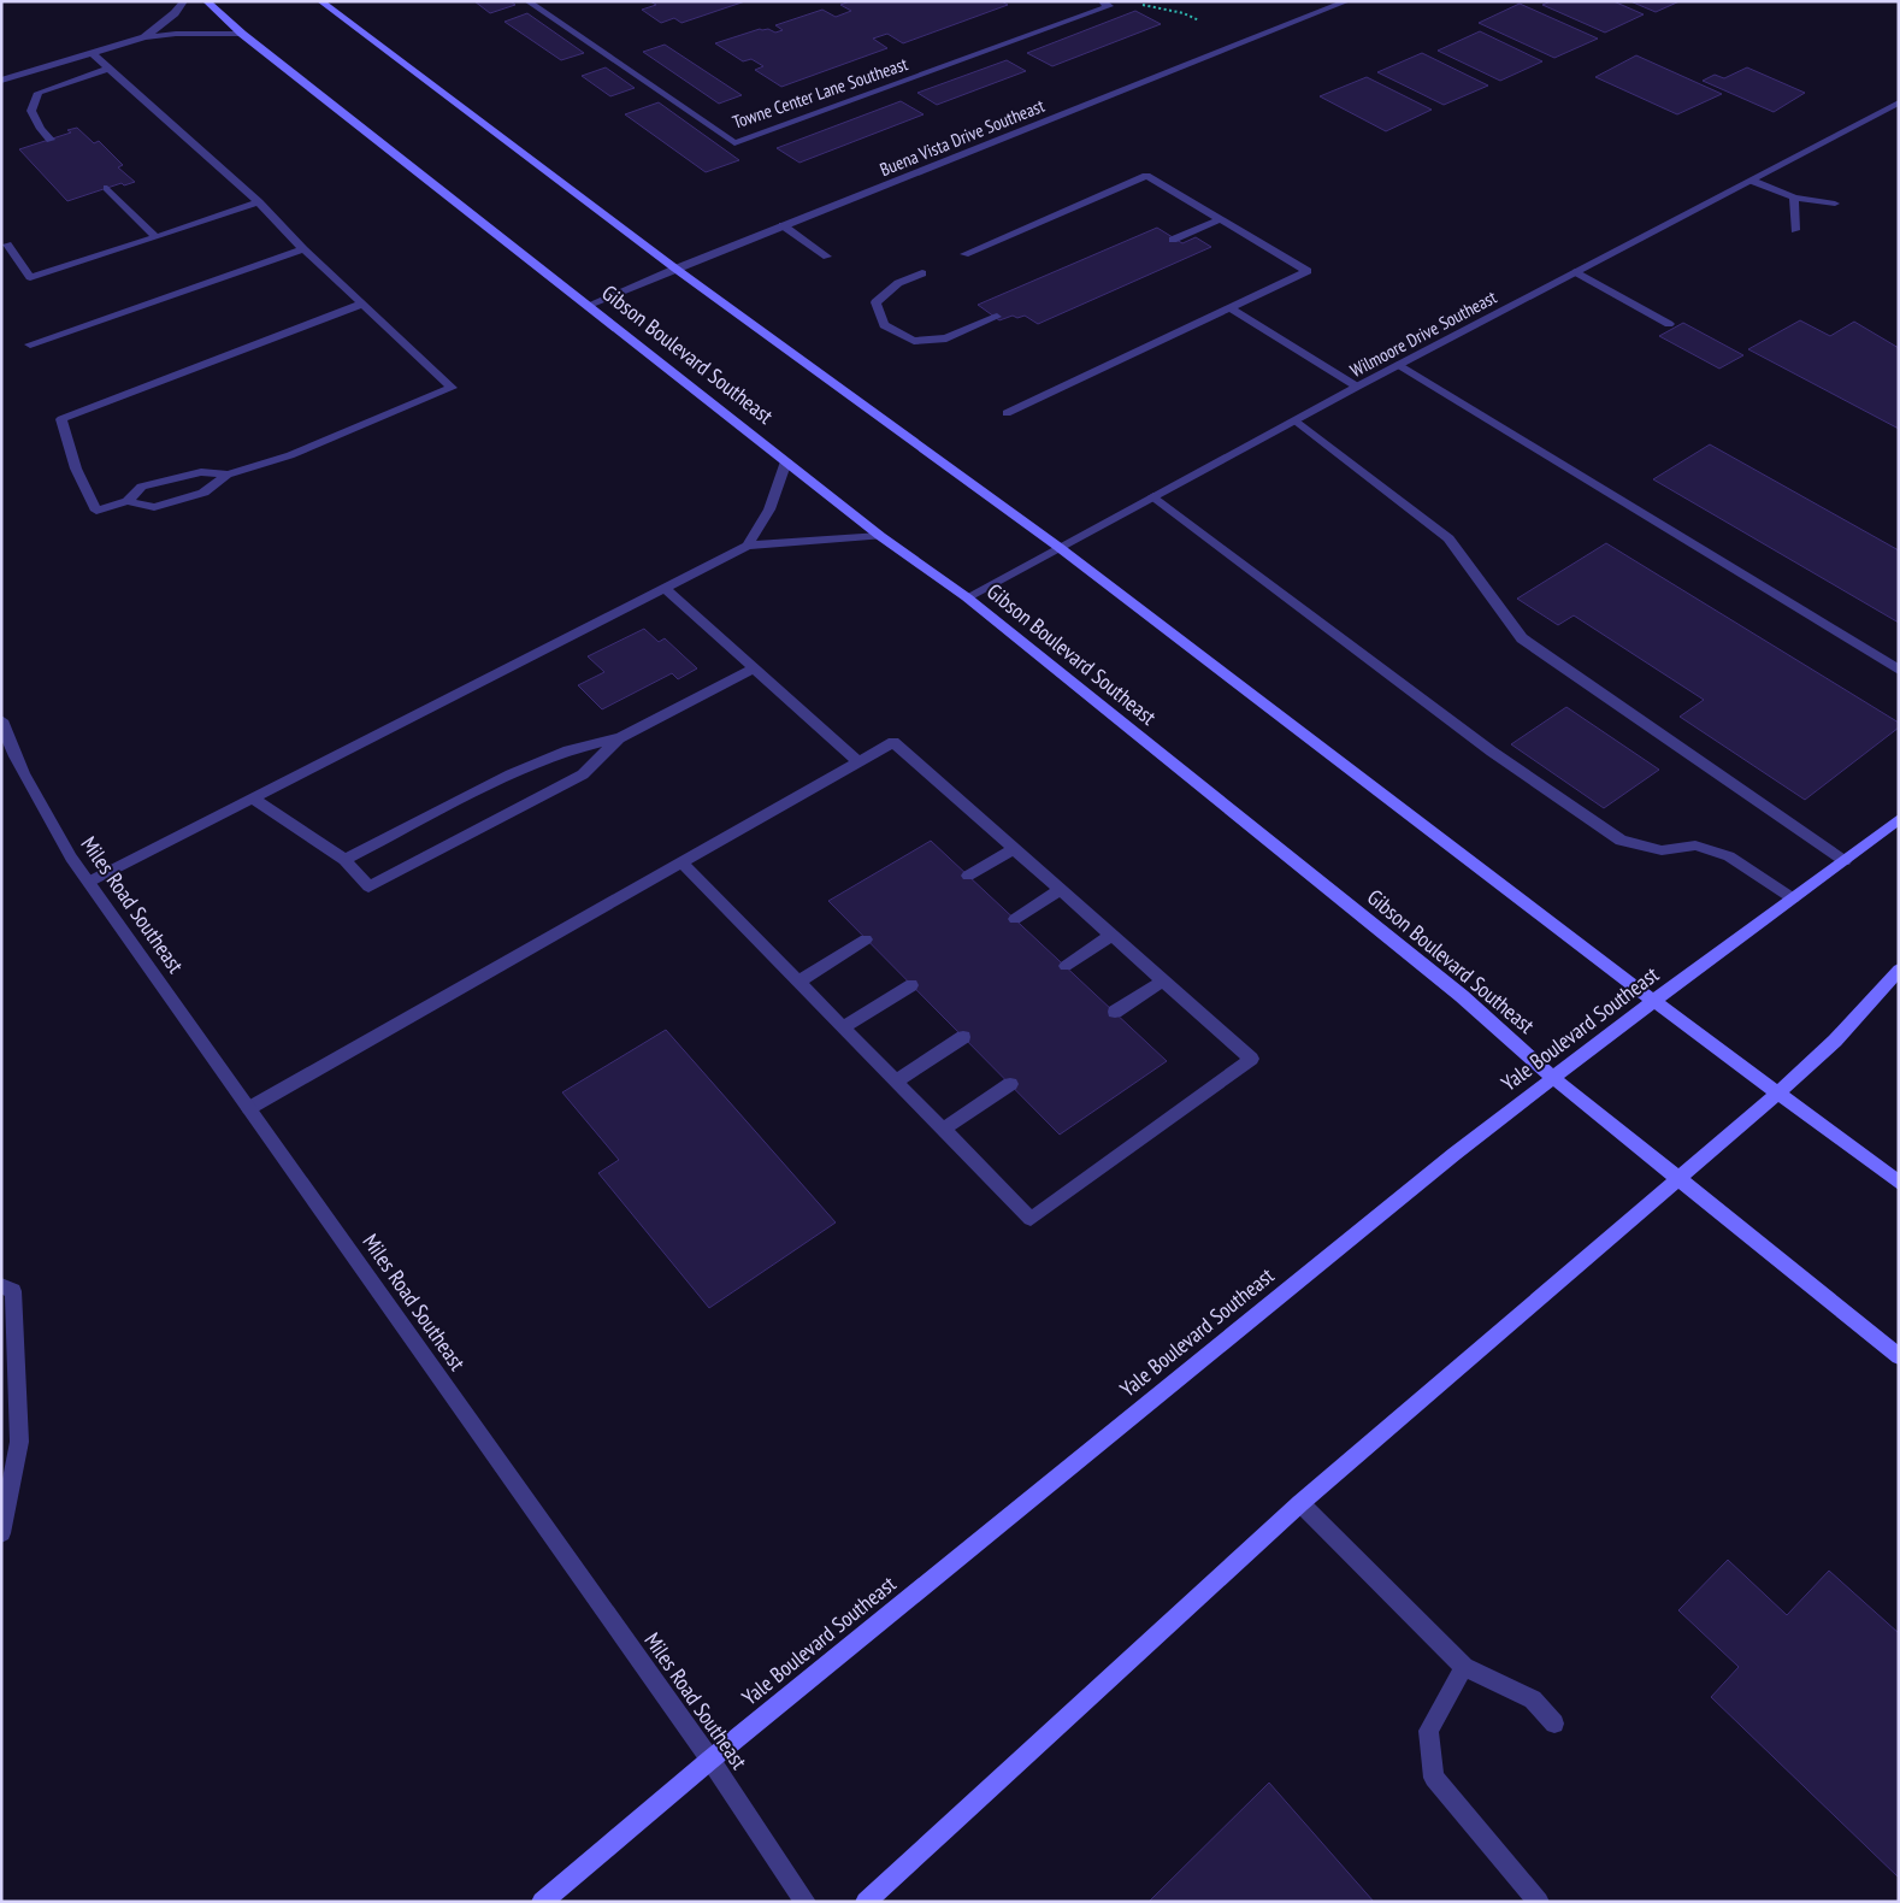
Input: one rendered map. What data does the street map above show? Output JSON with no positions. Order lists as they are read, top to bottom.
{
  "streets": {
    "main road": ["Gibson Boulevard Southeast", "Yale Boulevard Southeast"],
    "street": [
      "Towne Center Lane Southeast",
      "Buena Vista Drive Southeast",
      "Wilmoore Drive Southeast",
      "Miles Road Southeast"
    ]
  },
  "crossings": [
    ["Buena Vista Drive Southeast", "Gibson Boulevard Southeast"],
    ["Wilmoore Drive Southeast", "Gibson Boulevard Southeast"],
    ["Gibson Boulevard Southeast", "Yale Boulevard Southeast"],
    ["Miles Road Southeast", "Yale Boulevard Southeast"]
  ]
}
